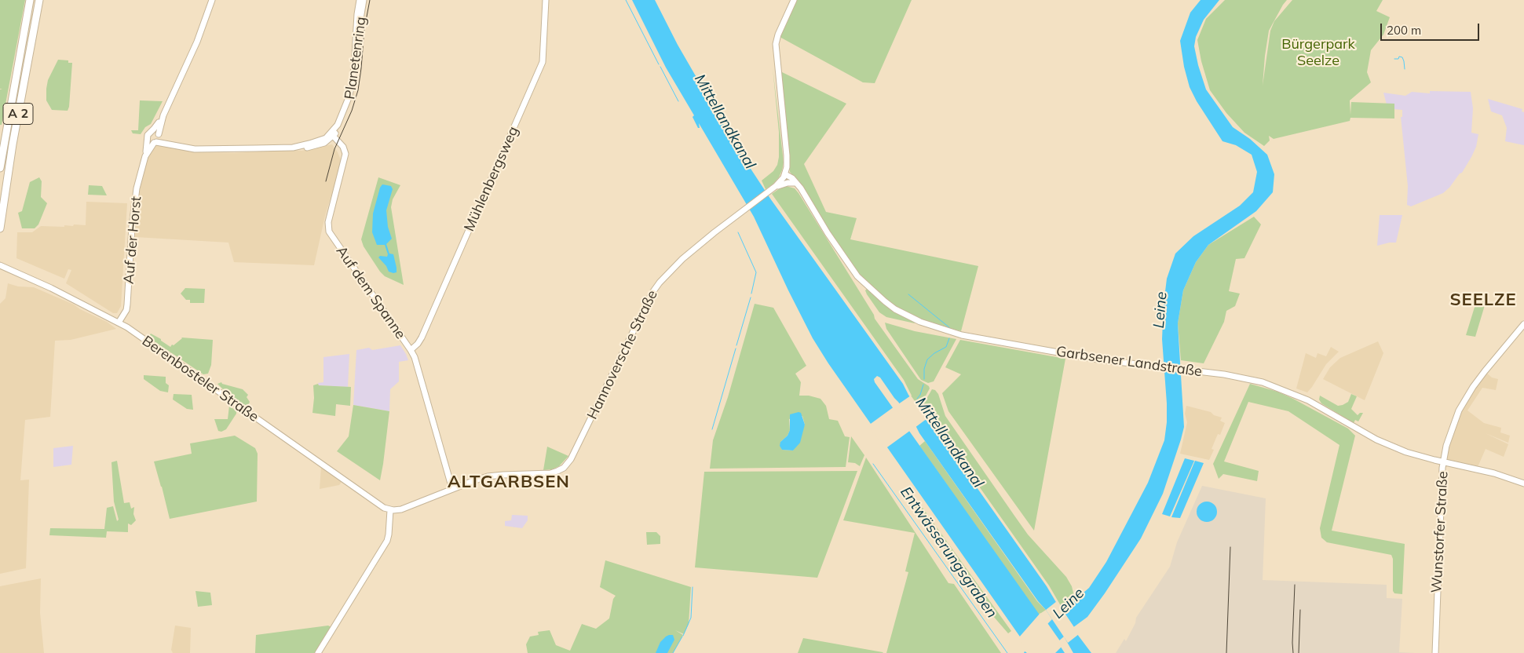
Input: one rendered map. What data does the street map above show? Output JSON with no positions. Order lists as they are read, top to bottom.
{
  "streets": {
    "highway": ["A 2"],
    "street": [
      "Planetenring",
      "Mühlenbergsweg",
      "Auf der Horst",
      "Auf dem Spanne",
      "Hannoversche Straße",
      "Garbsener Landstraße",
      "Berenbosteler Straße",
      "Wunstorfer Straße"
    ]
  },
  "crossings": [
    ["Mühlenbergsweg", "Auf dem Spanne"],
    ["Auf der Horst", "Berenbosteler Straße"],
    ["Auf dem Spanne", "Hannoversche Straße"],
    ["Hannoversche Straße", "Berenbosteler Straße"],
    ["Garbsener Landstraße", "Wunstorfer Straße"]
  ],
  "districts": ["SEELZE", "ALTGARBSEN"],
  "water": ["Mittellandkanal", "Leine", "Entwässerungsgraben"],
  "parks": ["Bürgerpark Seelze"],
  "scale_bar": "200 m"
}
